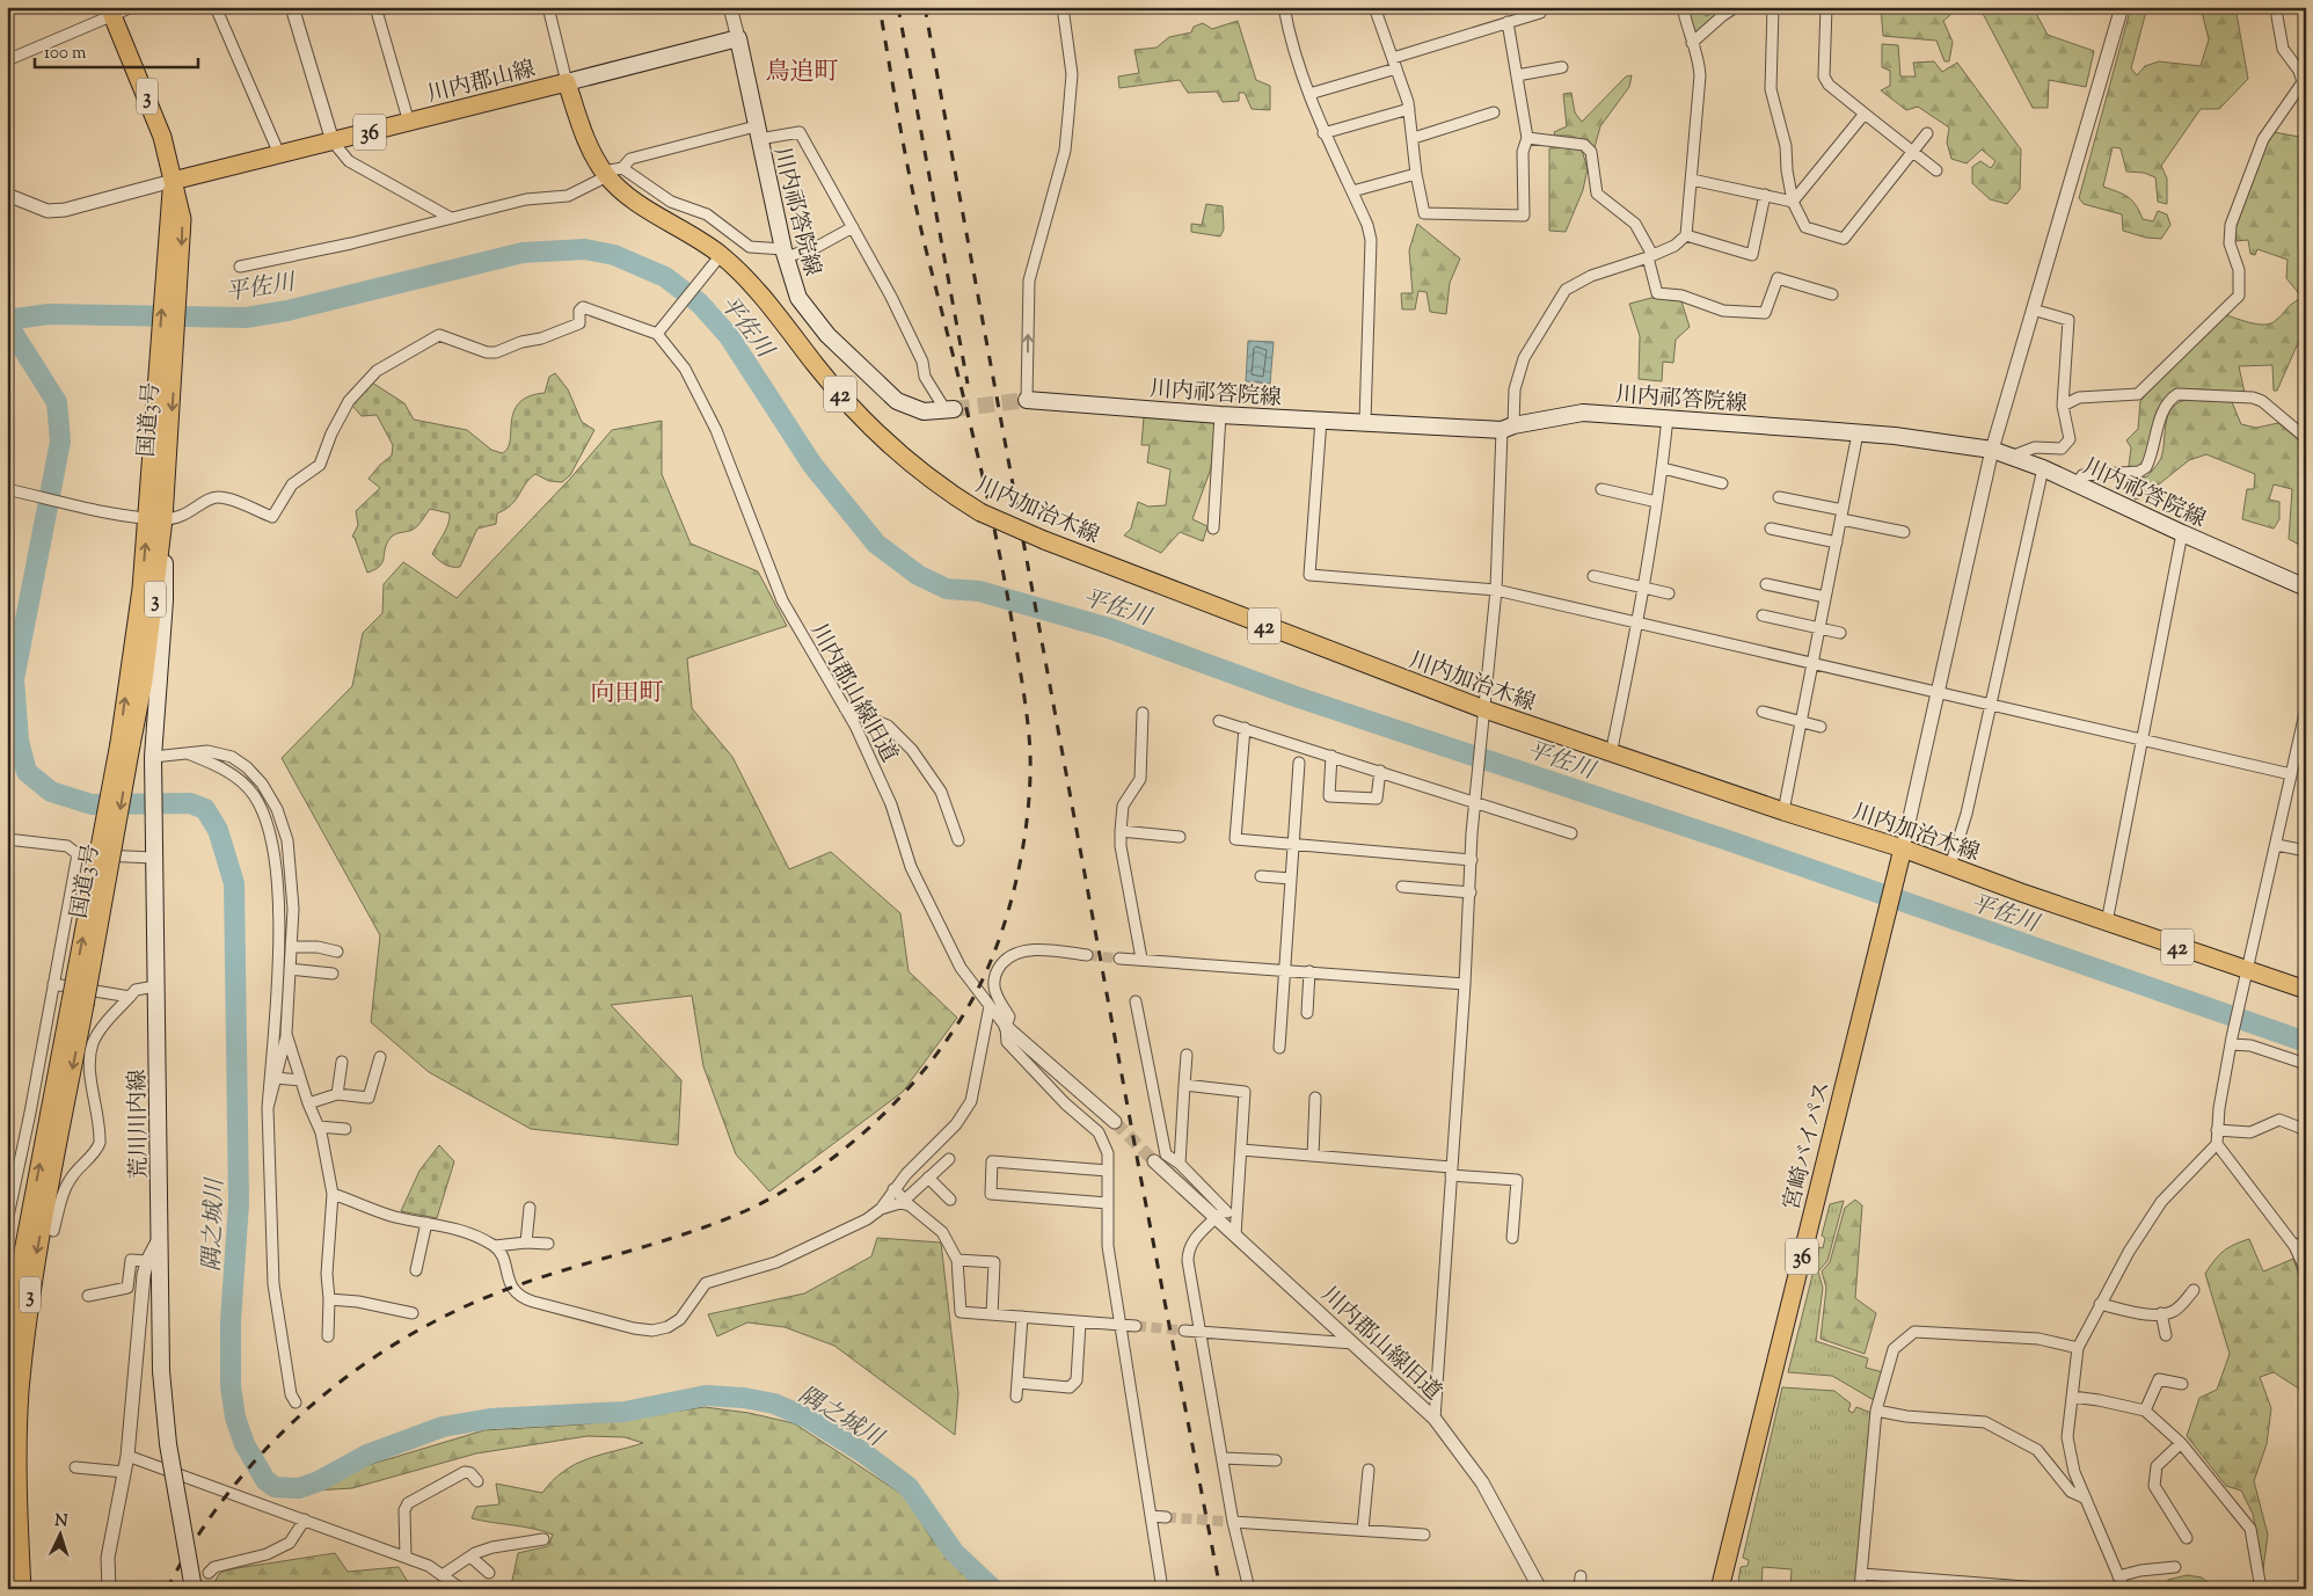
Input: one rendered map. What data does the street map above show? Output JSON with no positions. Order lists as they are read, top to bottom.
{
  "streets": {
    "main road": [
      "川内郡山線",
      "3",
      "36",
      "川内祁答院線",
      "42",
      "国道3号",
      "川内加治木線",
      "荒川川内線",
      "宮崎バイパス"
    ],
    "street": ["川内郡山線旧道"]
  },
  "crossings": [
    ["川内郡山線", "国道3号"],
    ["川内郡山線", "川内加治木線"],
    ["国道3号", "荒川川内線"],
    ["川内加治木線", "宮崎バイパス"]
  ],
  "districts": ["鳥追町", "向田町"],
  "water": ["平佐川", "隅之城川"],
  "scale_bar": "100 m",
  "north": "top"
}
